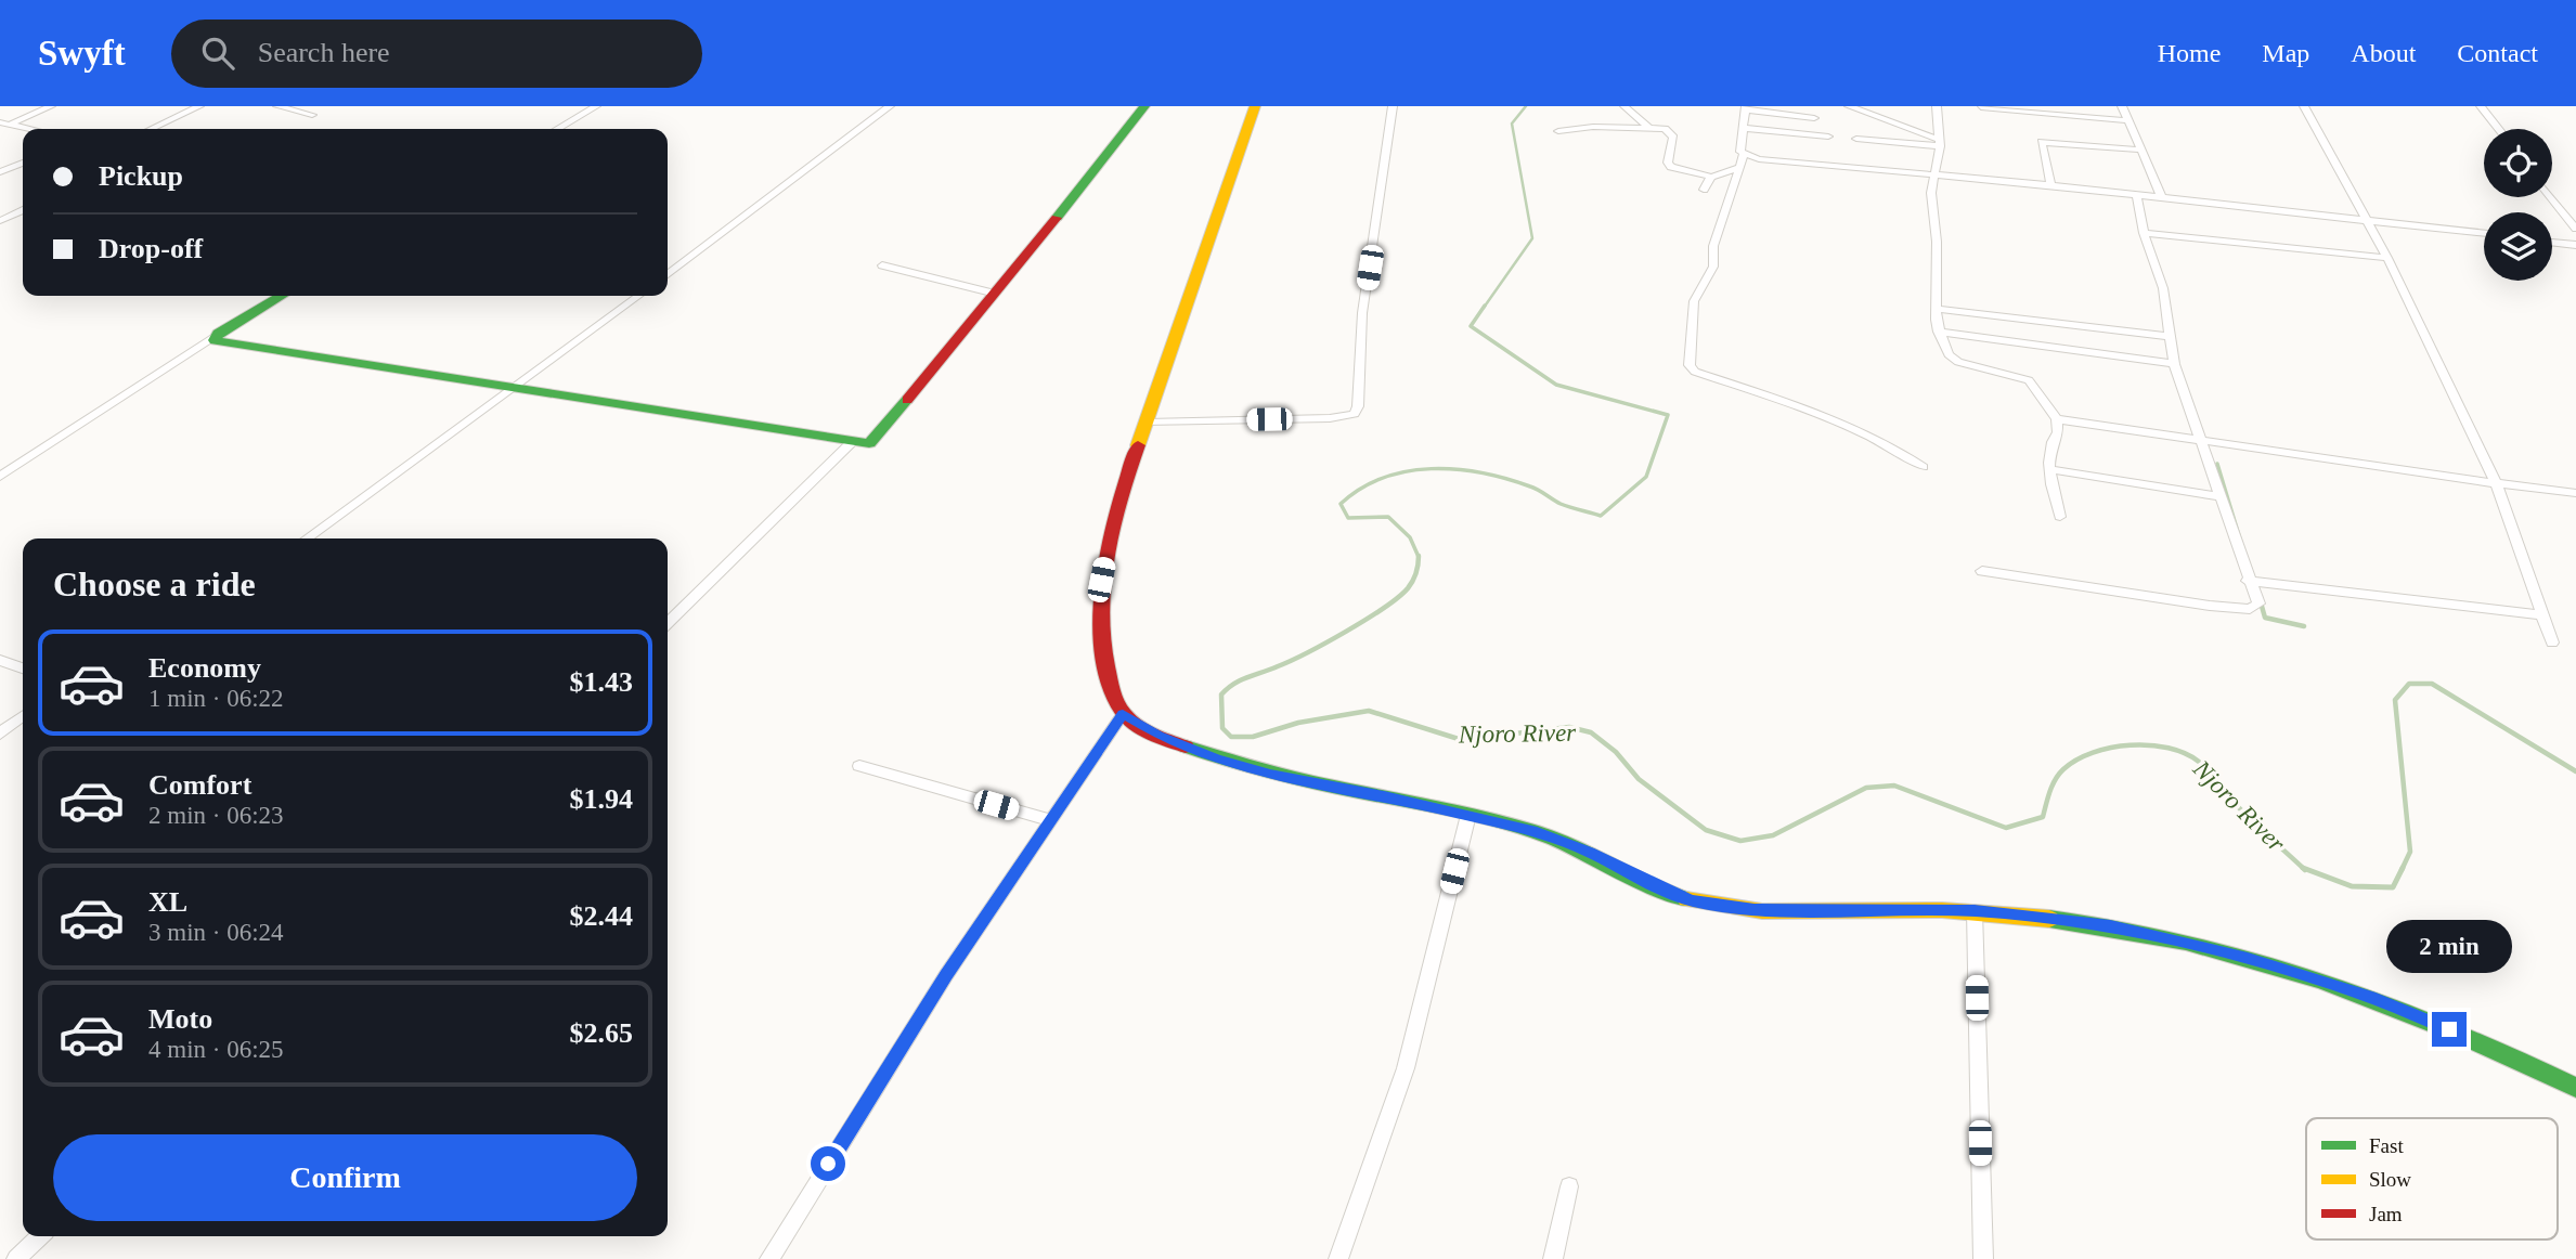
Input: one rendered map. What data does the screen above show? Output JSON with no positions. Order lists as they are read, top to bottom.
{
  "water": ["Njoro River"],
  "legend": ["Fast", "Slow", "Jam"],
  "page": {
    "header": "Swyft",
    "search": "Search here",
    "nav": [
      "Home",
      "Map",
      "About",
      "Contact"
    ],
    "banner": ["Pickup", "Drop-off"],
    "heading": "Choose a ride",
    "list": [
      {
        "name": "Economy",
        "note": "1 min · 06:22",
        "value": "$1.43"
      },
      {
        "name": "Comfort",
        "note": "2 min · 06:23",
        "value": "$1.94"
      },
      {
        "name": "XL",
        "note": "3 min · 06:24",
        "value": "$2.44"
      },
      {
        "name": "Moto",
        "note": "4 min · 06:25",
        "value": "$2.65"
      }
    ],
    "bubble": "2 min",
    "buttons": "Confirm"
  }
}
